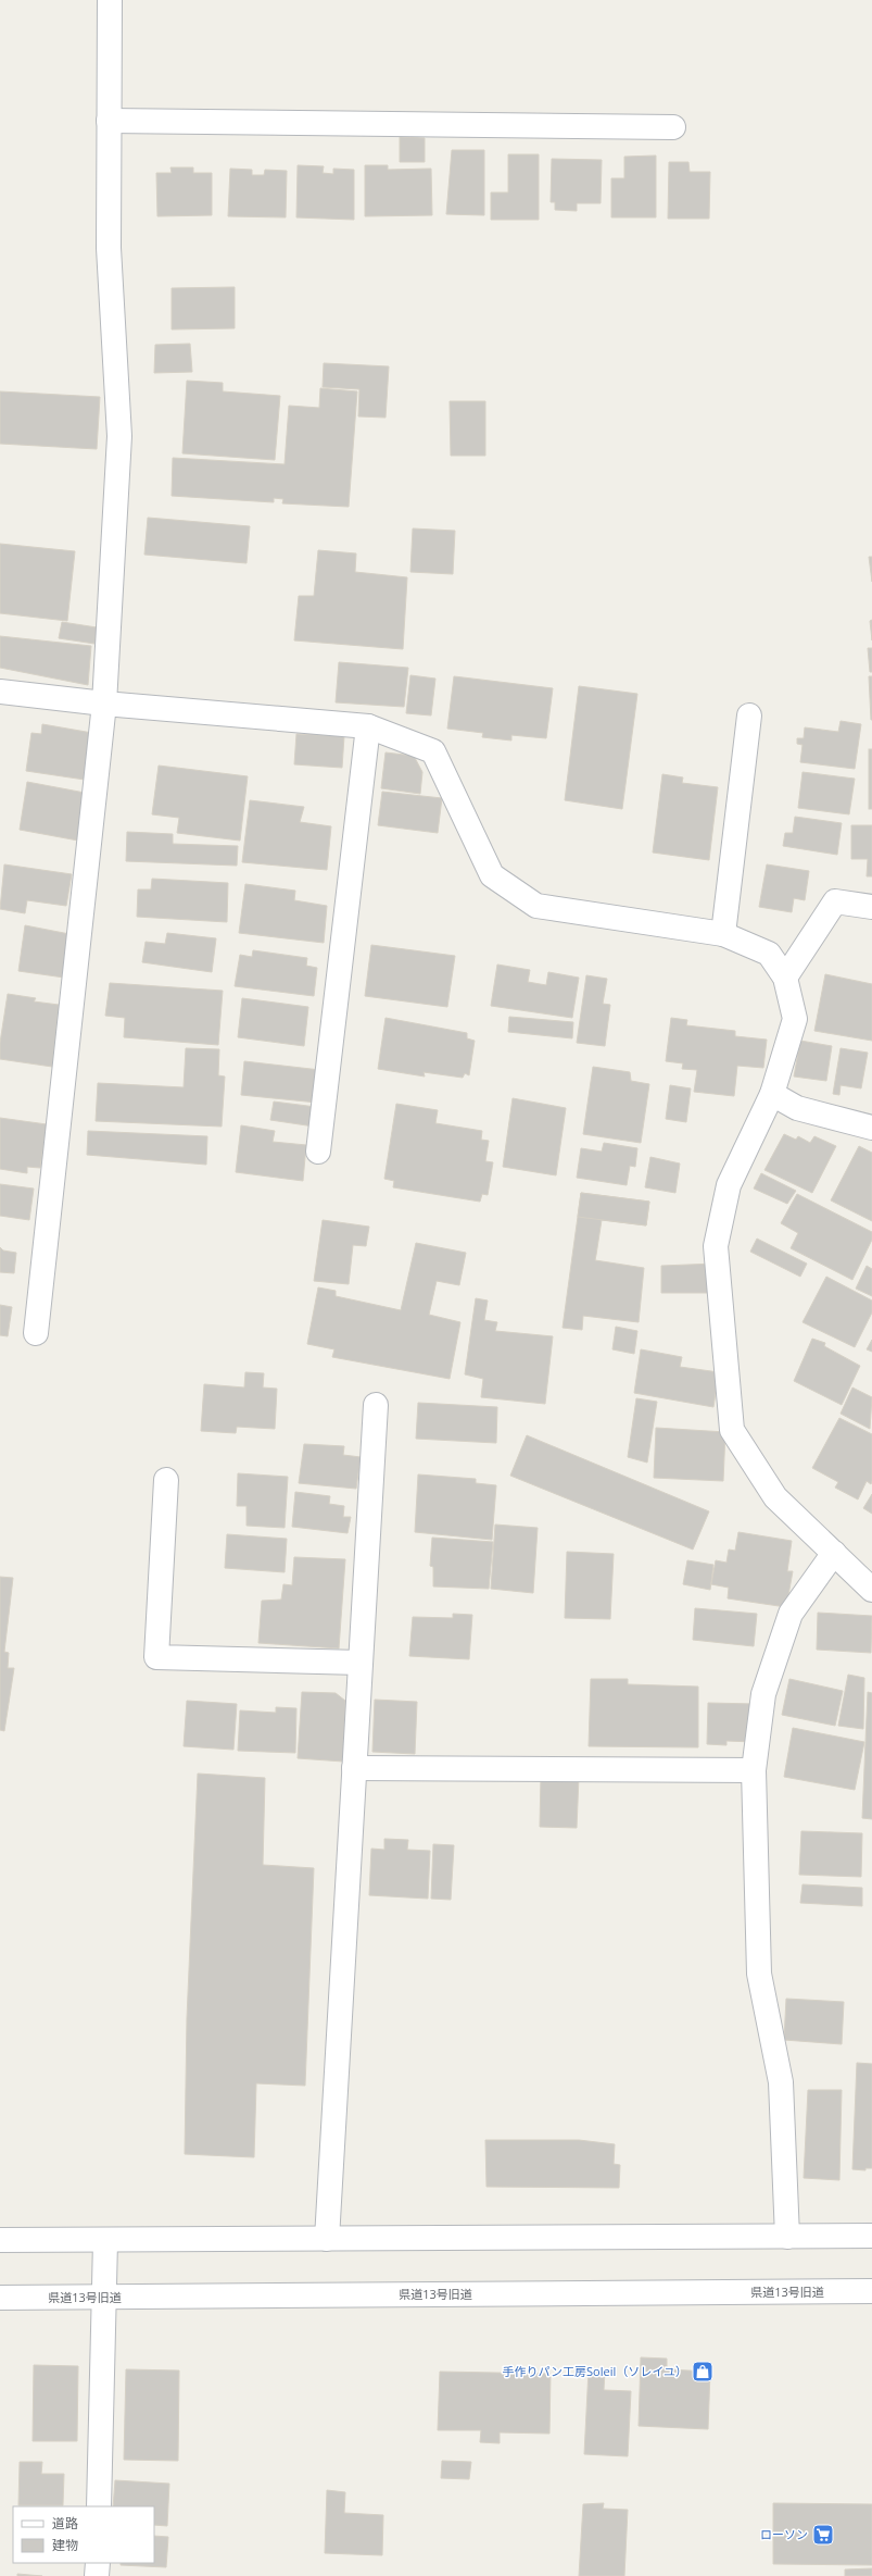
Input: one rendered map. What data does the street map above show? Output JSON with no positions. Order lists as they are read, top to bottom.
{
  "streets": {
    "street": ["県道13号旧道"]
  },
  "places": {
    "shop": ["手作りパン工房Soleil（ソレイユ）"],
    "supermarket": ["ローソン"]
  },
  "legend": ["道路", "建物"]
}
